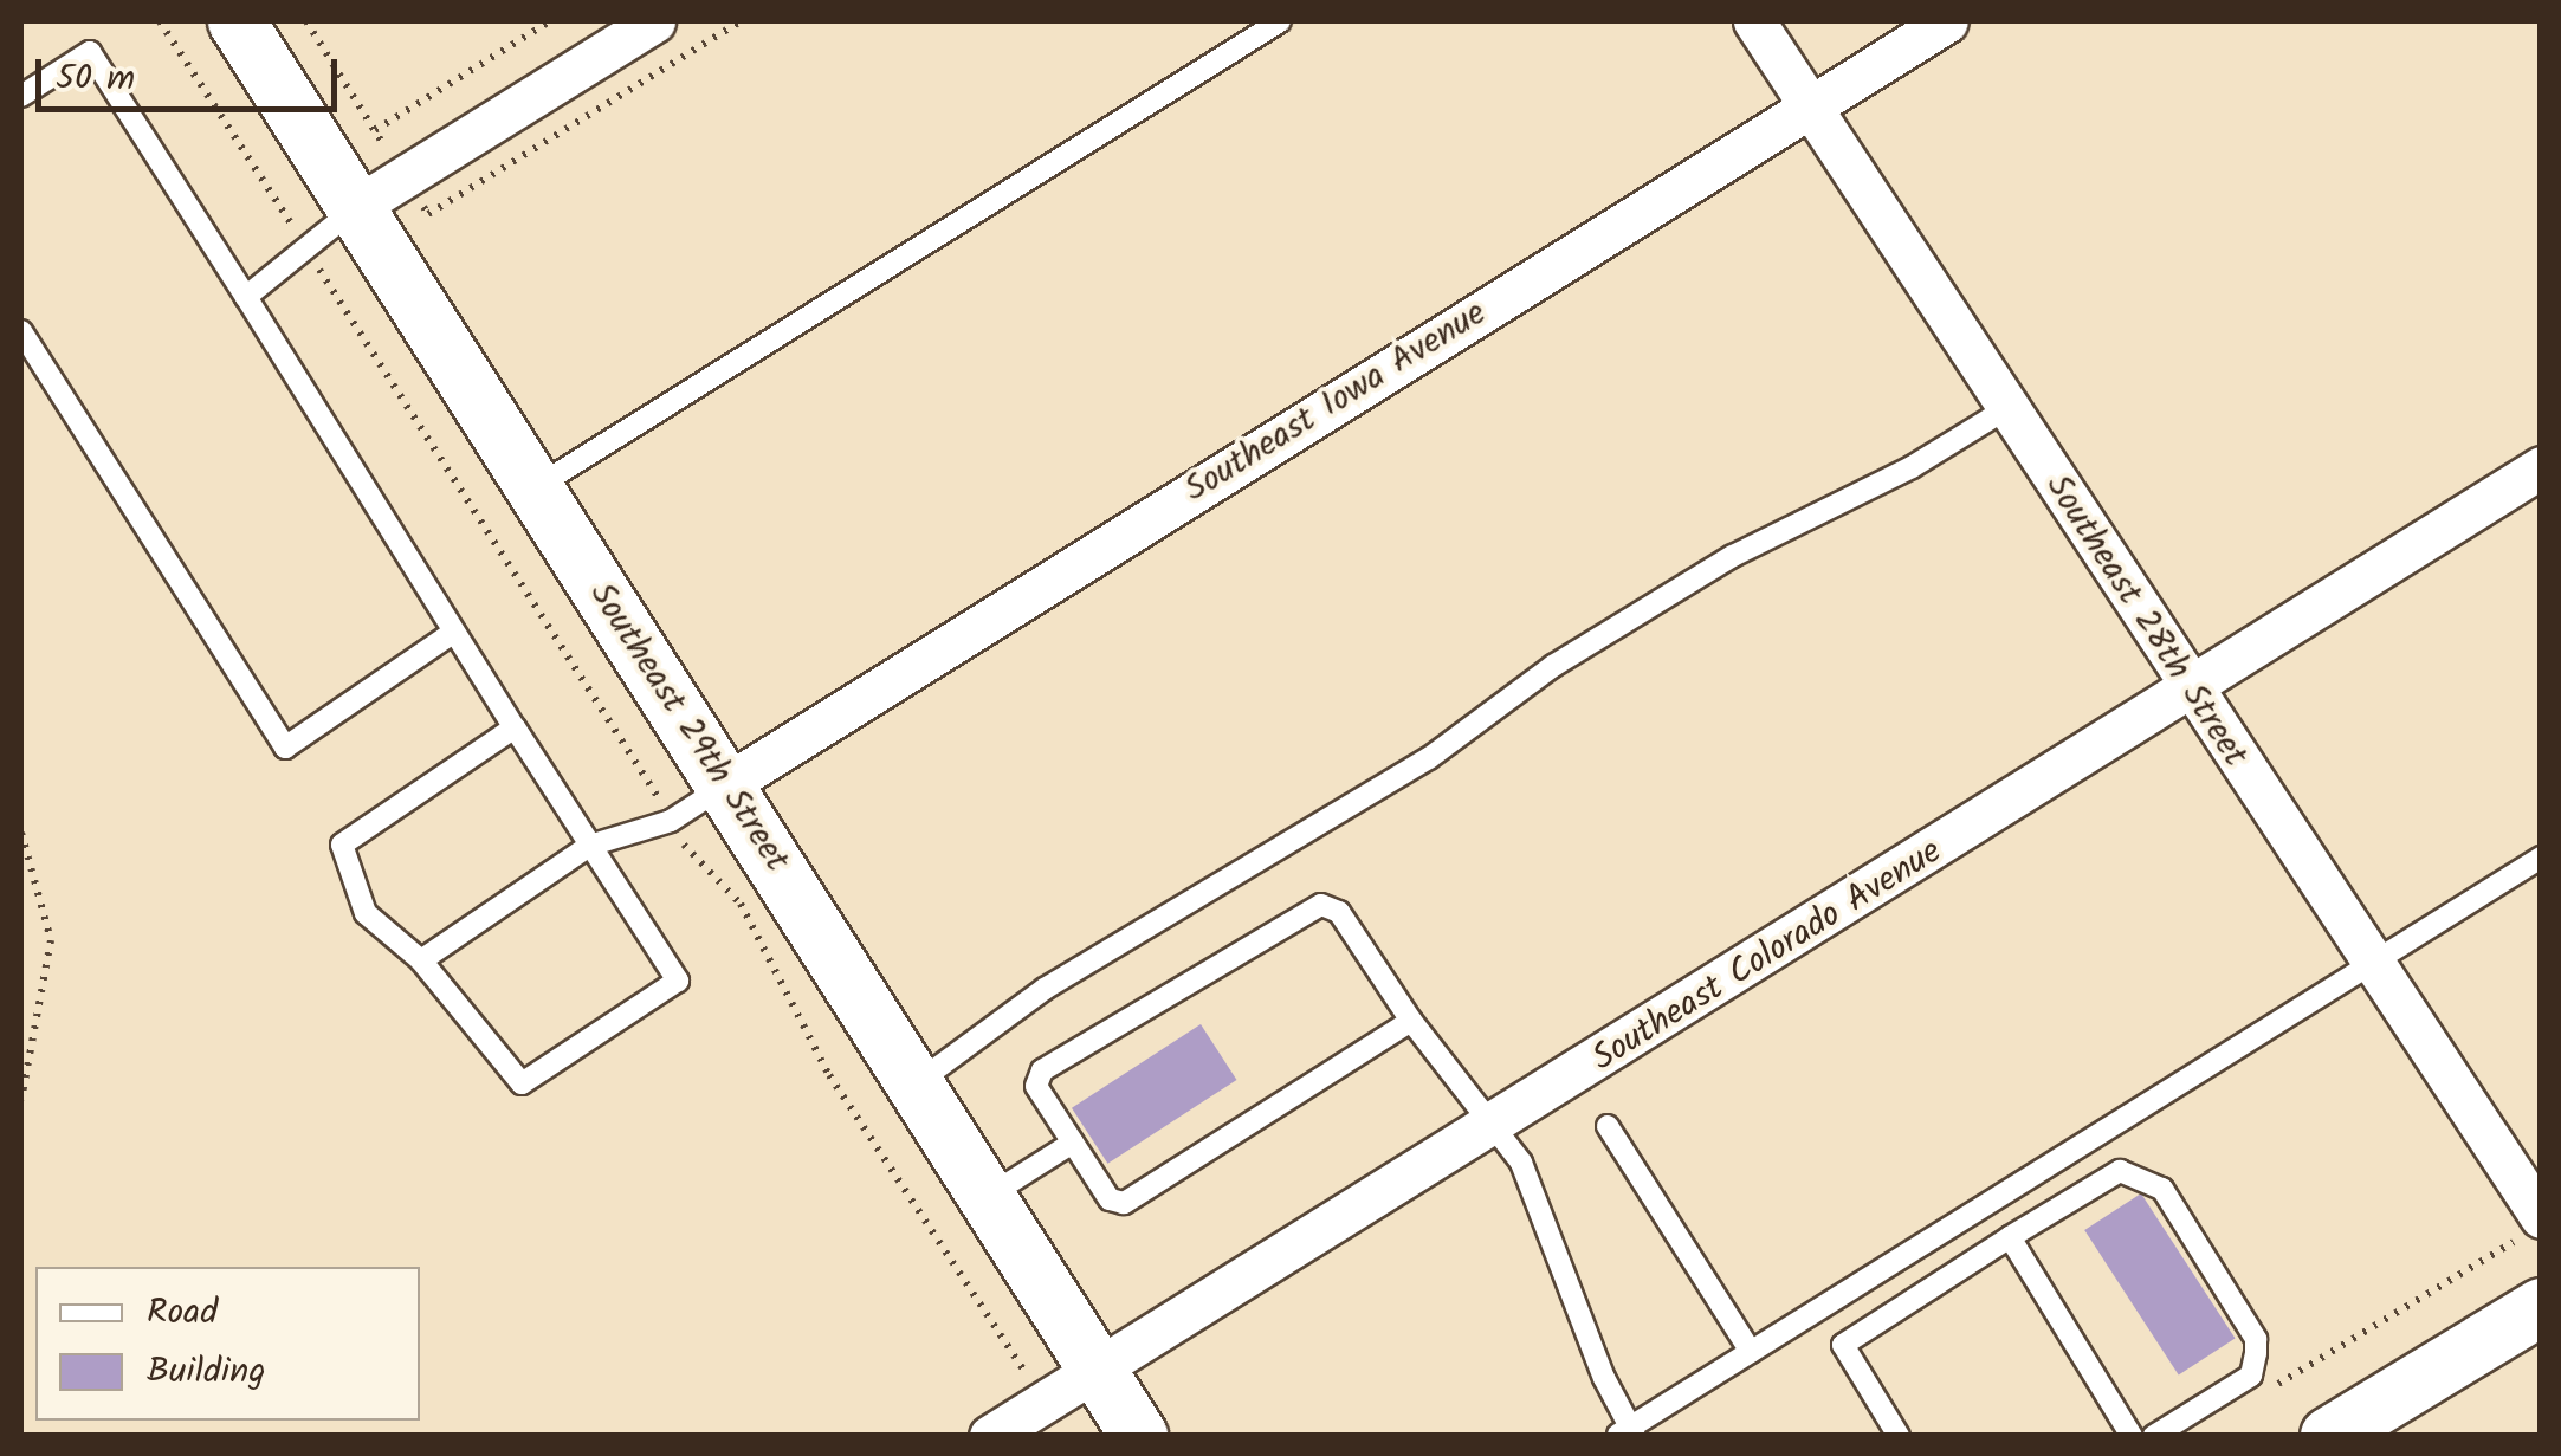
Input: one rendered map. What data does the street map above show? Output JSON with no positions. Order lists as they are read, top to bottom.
{
  "streets": {
    "main road": ["Southeast 29th Street"],
    "street": ["Southeast Iowa Avenue", "Southeast 28th Street", "Southeast Colorado Avenue"]
  },
  "crossings": [
    ["Southeast Iowa Avenue", "Southeast 28th Street"],
    ["Southeast Iowa Avenue", "Southeast 29th Street"],
    ["Southeast 28th Street", "Southeast Colorado Avenue"],
    ["Southeast 29th Street", "Southeast Colorado Avenue"]
  ],
  "legend": ["Road", "Building"],
  "scale_bar": "50 m"
}
